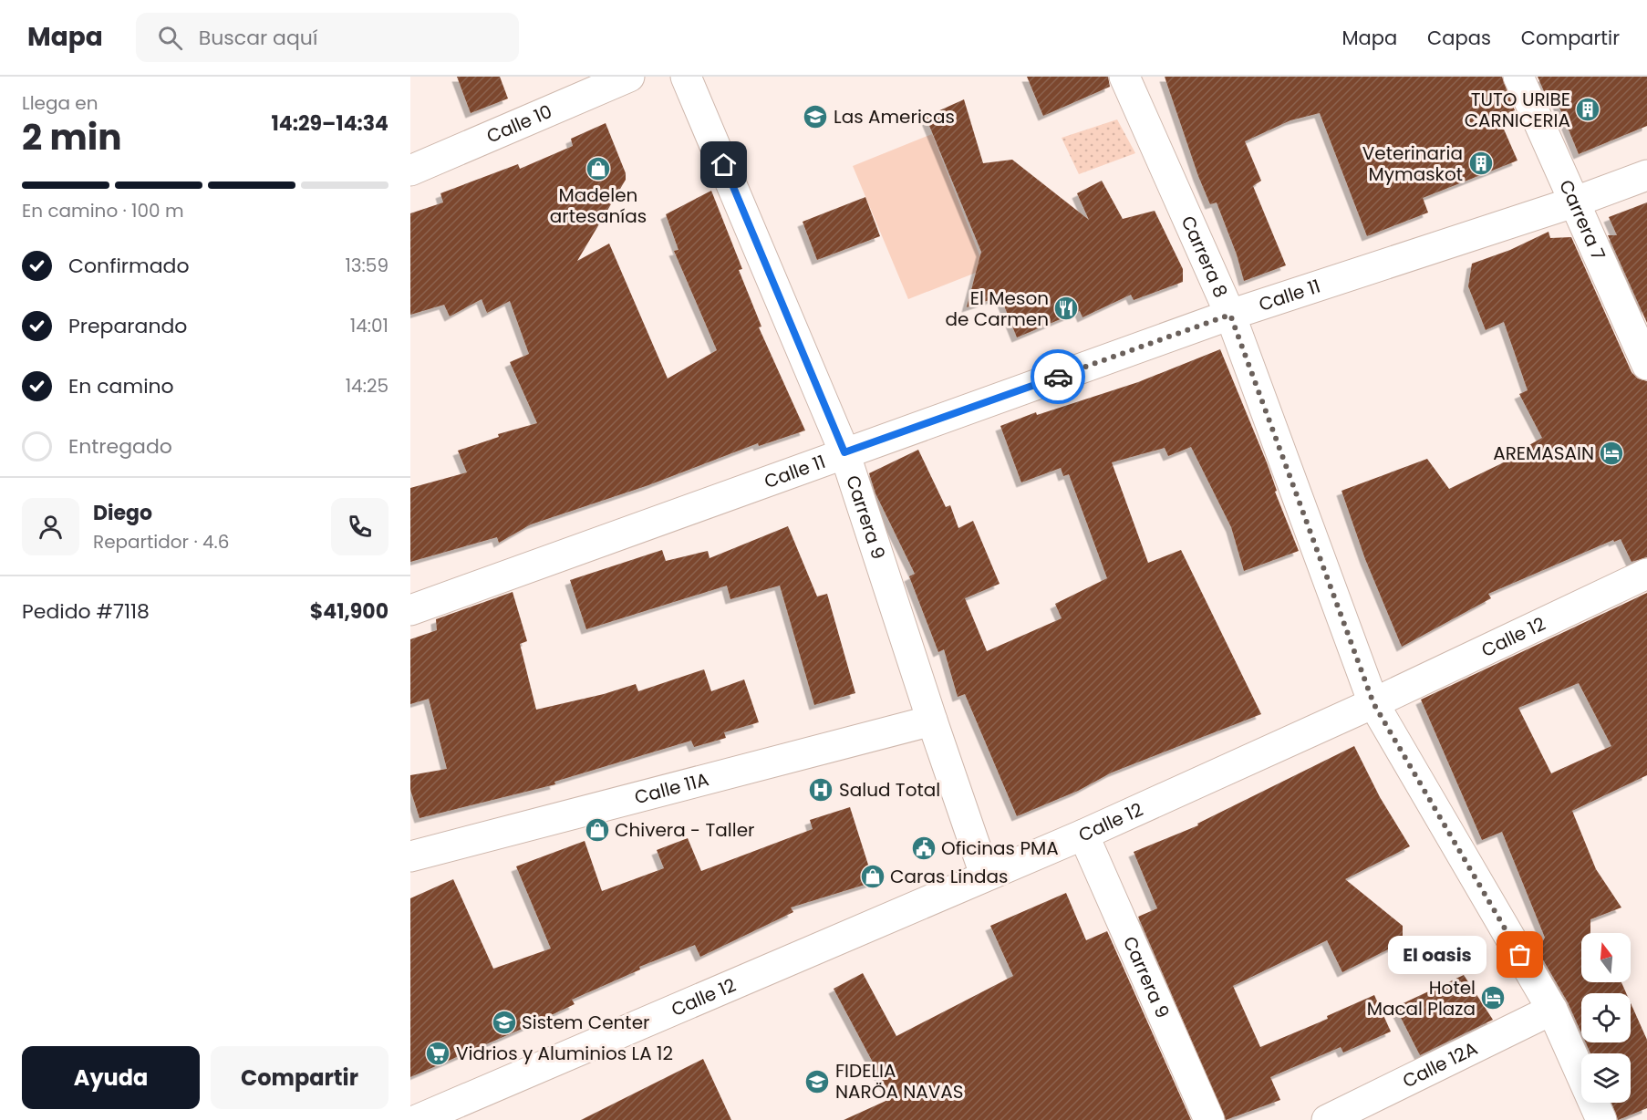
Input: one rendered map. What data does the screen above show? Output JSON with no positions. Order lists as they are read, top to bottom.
{
  "streets": {
    "street": [
      "Calle 10",
      "Carrera 7",
      "Carrera 8",
      "Calle 11",
      "Carrera 9",
      "Calle 12",
      "Calle 11A",
      "Calle 12A"
    ]
  },
  "crossings": [
    ["Carrera 7", "Calle 11"],
    ["Carrera 8", "Calle 11"],
    ["Carrera 8", "Calle 12"],
    ["Carrera 8", "Calle 12A"],
    ["Calle 11", "Carrera 9"],
    ["Carrera 9", "Calle 12"],
    ["Carrera 9", "Calle 11A"]
  ],
  "places": {
    "building": ["TUTO URIBE CARNICERIA", "Veterinaria Mymaskot"],
    "school or university": ["Las Americas", "Sistem Center", "FIDELIA NARÖA NAVAS"],
    "shop": ["Madelen artesanías", "Chivera - Taller", "Caras Lindas"],
    "restaurant": ["El Meson de Carmen"],
    "hotel": ["AREMASAIN", "Hotel Macal Plaza"],
    "hospital": ["Salud Total"],
    "public building": ["Oficinas PMA"],
    "other": ["El oasis"],
    "supermarket": ["Vidrios y Aluminios LA 12"]
  },
  "north": "top",
  "page": {
    "header": "Mapa",
    "search": "Buscar aquí",
    "nav": ["Mapa", "Capas", "Compartir"],
    "heading": ["2 min", "Llega en", "14:29–14:34"],
    "panel": [
      "Diego",
      "Repartidor · 4.6",
      "Pedido #7118",
      "$41,900"
    ],
    "bar": "En camino · 100 m",
    "list": [
      ["Confirmado", "13:59"],
      ["Preparando", "14:01"],
      ["En camino", "14:25"],
      "Entregado"
    ],
    "bubble": "El oasis",
    "buttons": ["Ayuda", "Compartir"]
  }
}
